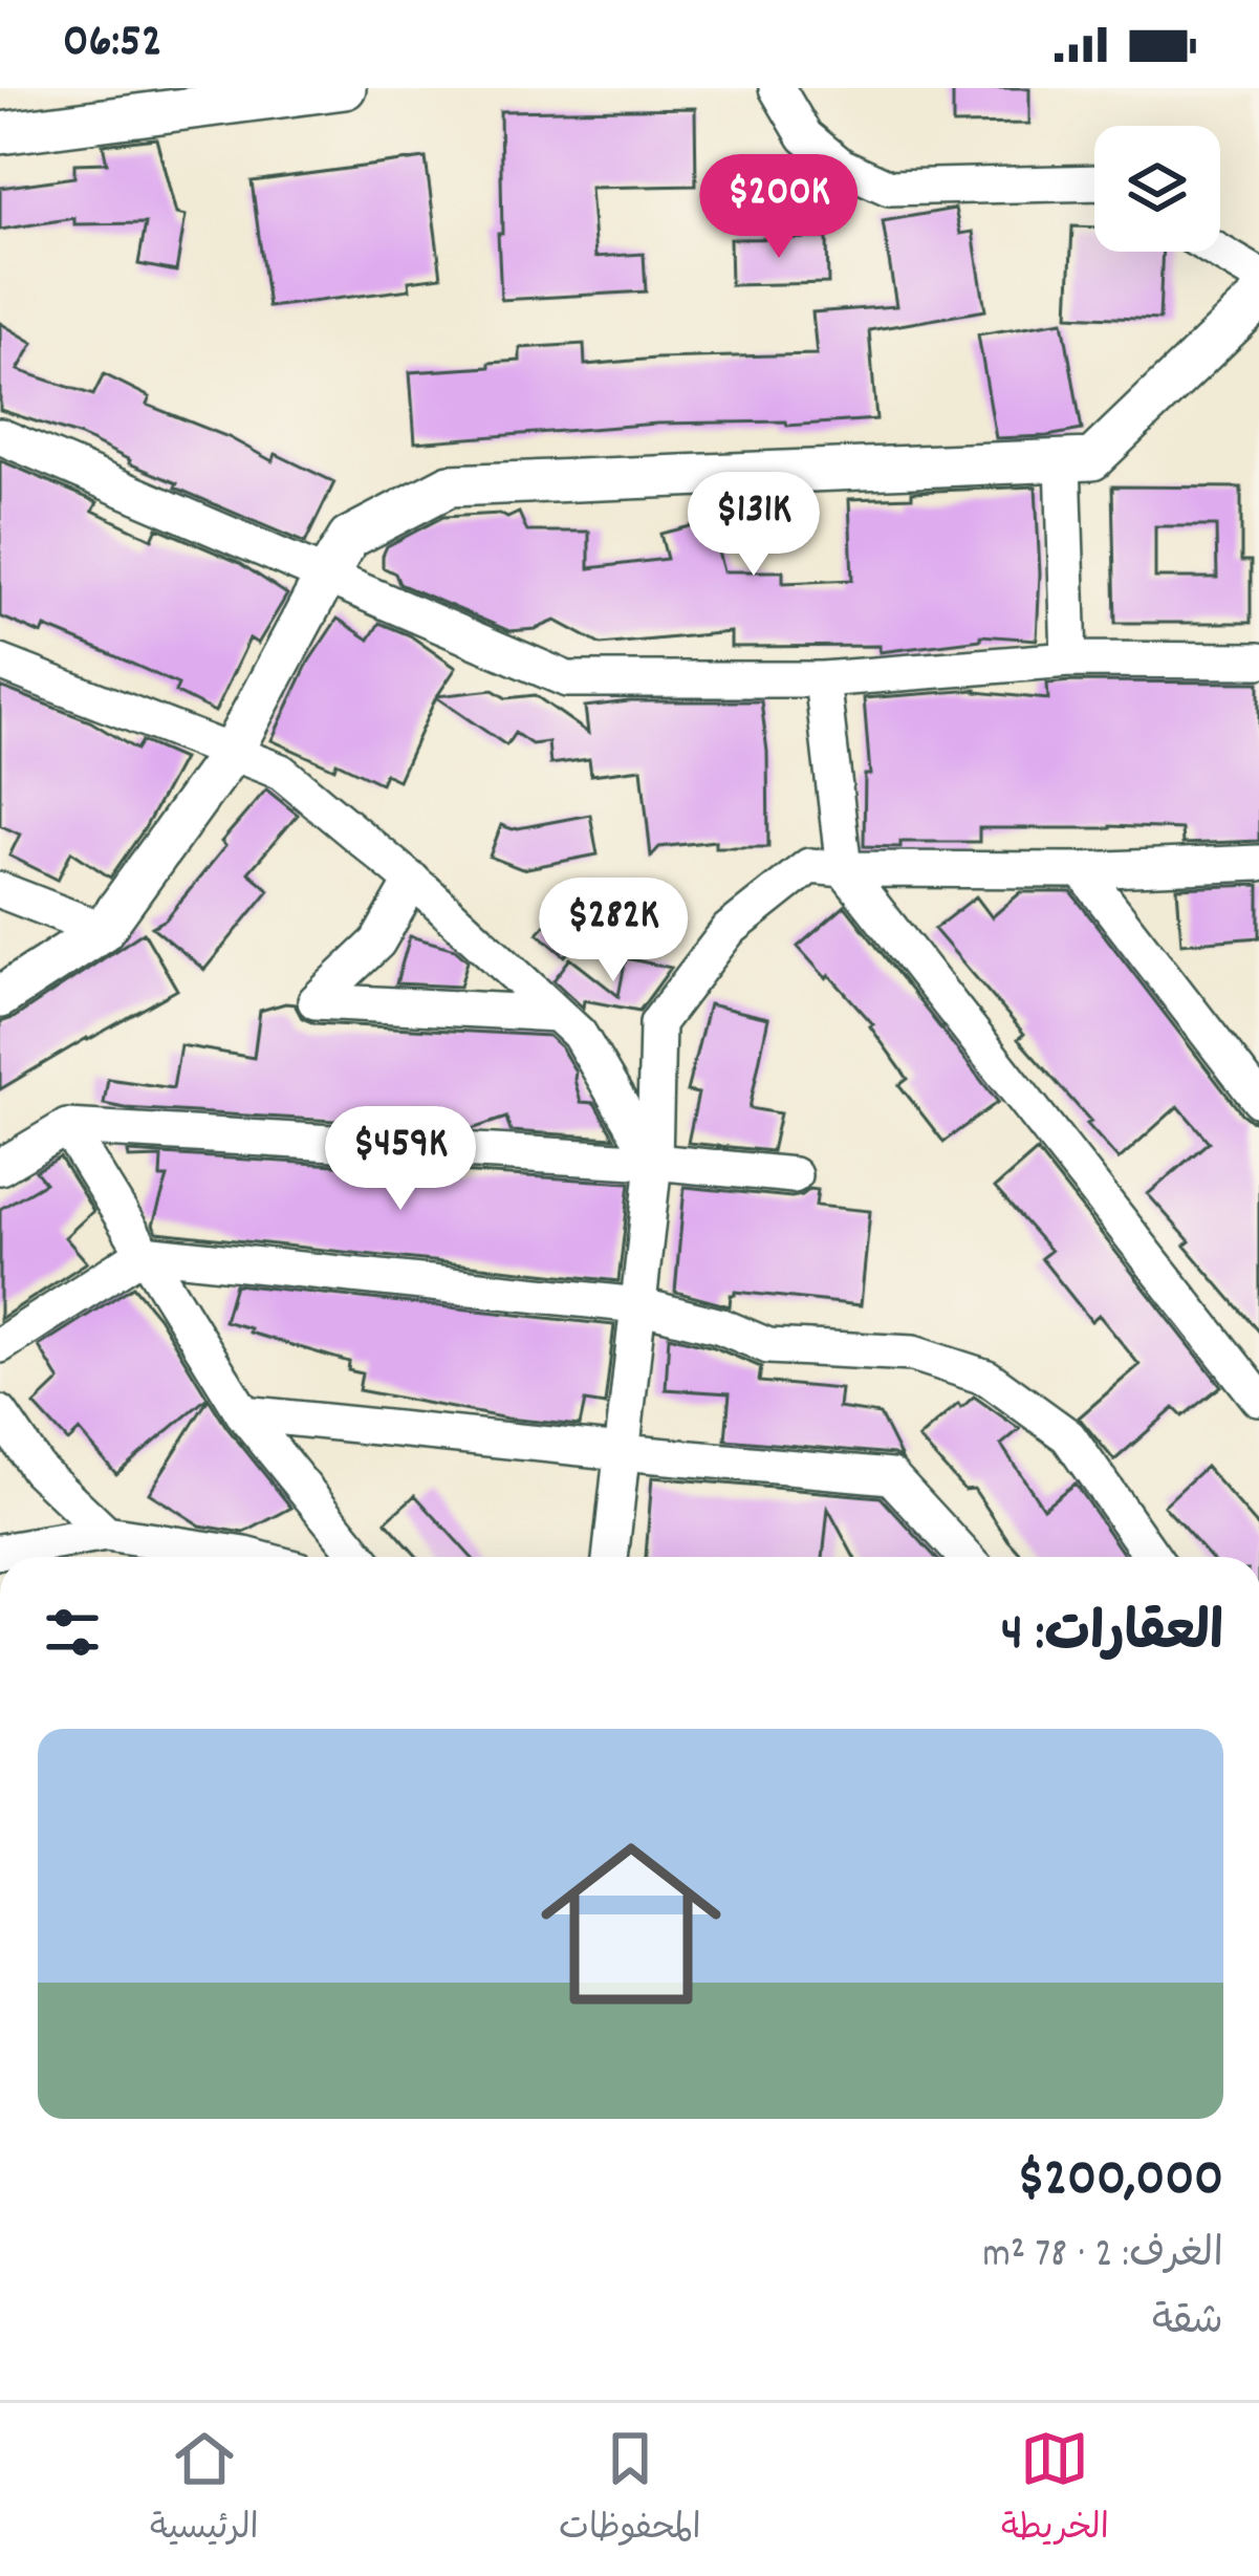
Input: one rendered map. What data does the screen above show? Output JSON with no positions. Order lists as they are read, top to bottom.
{
  "page": {
    "status": "06:52",
    "price": [
      "$200K",
      "$131K",
      "$282K",
      "$459K"
    ],
    "heading": "العقارات: 4",
    "list": [
      {
        "name": "$200,000",
        "note": "الغرف: 2 · 78 m² · شقة"
      }
    ],
    "tabs": ["الخريطة", "المحفوظات", "الرئيسية"]
  }
}
